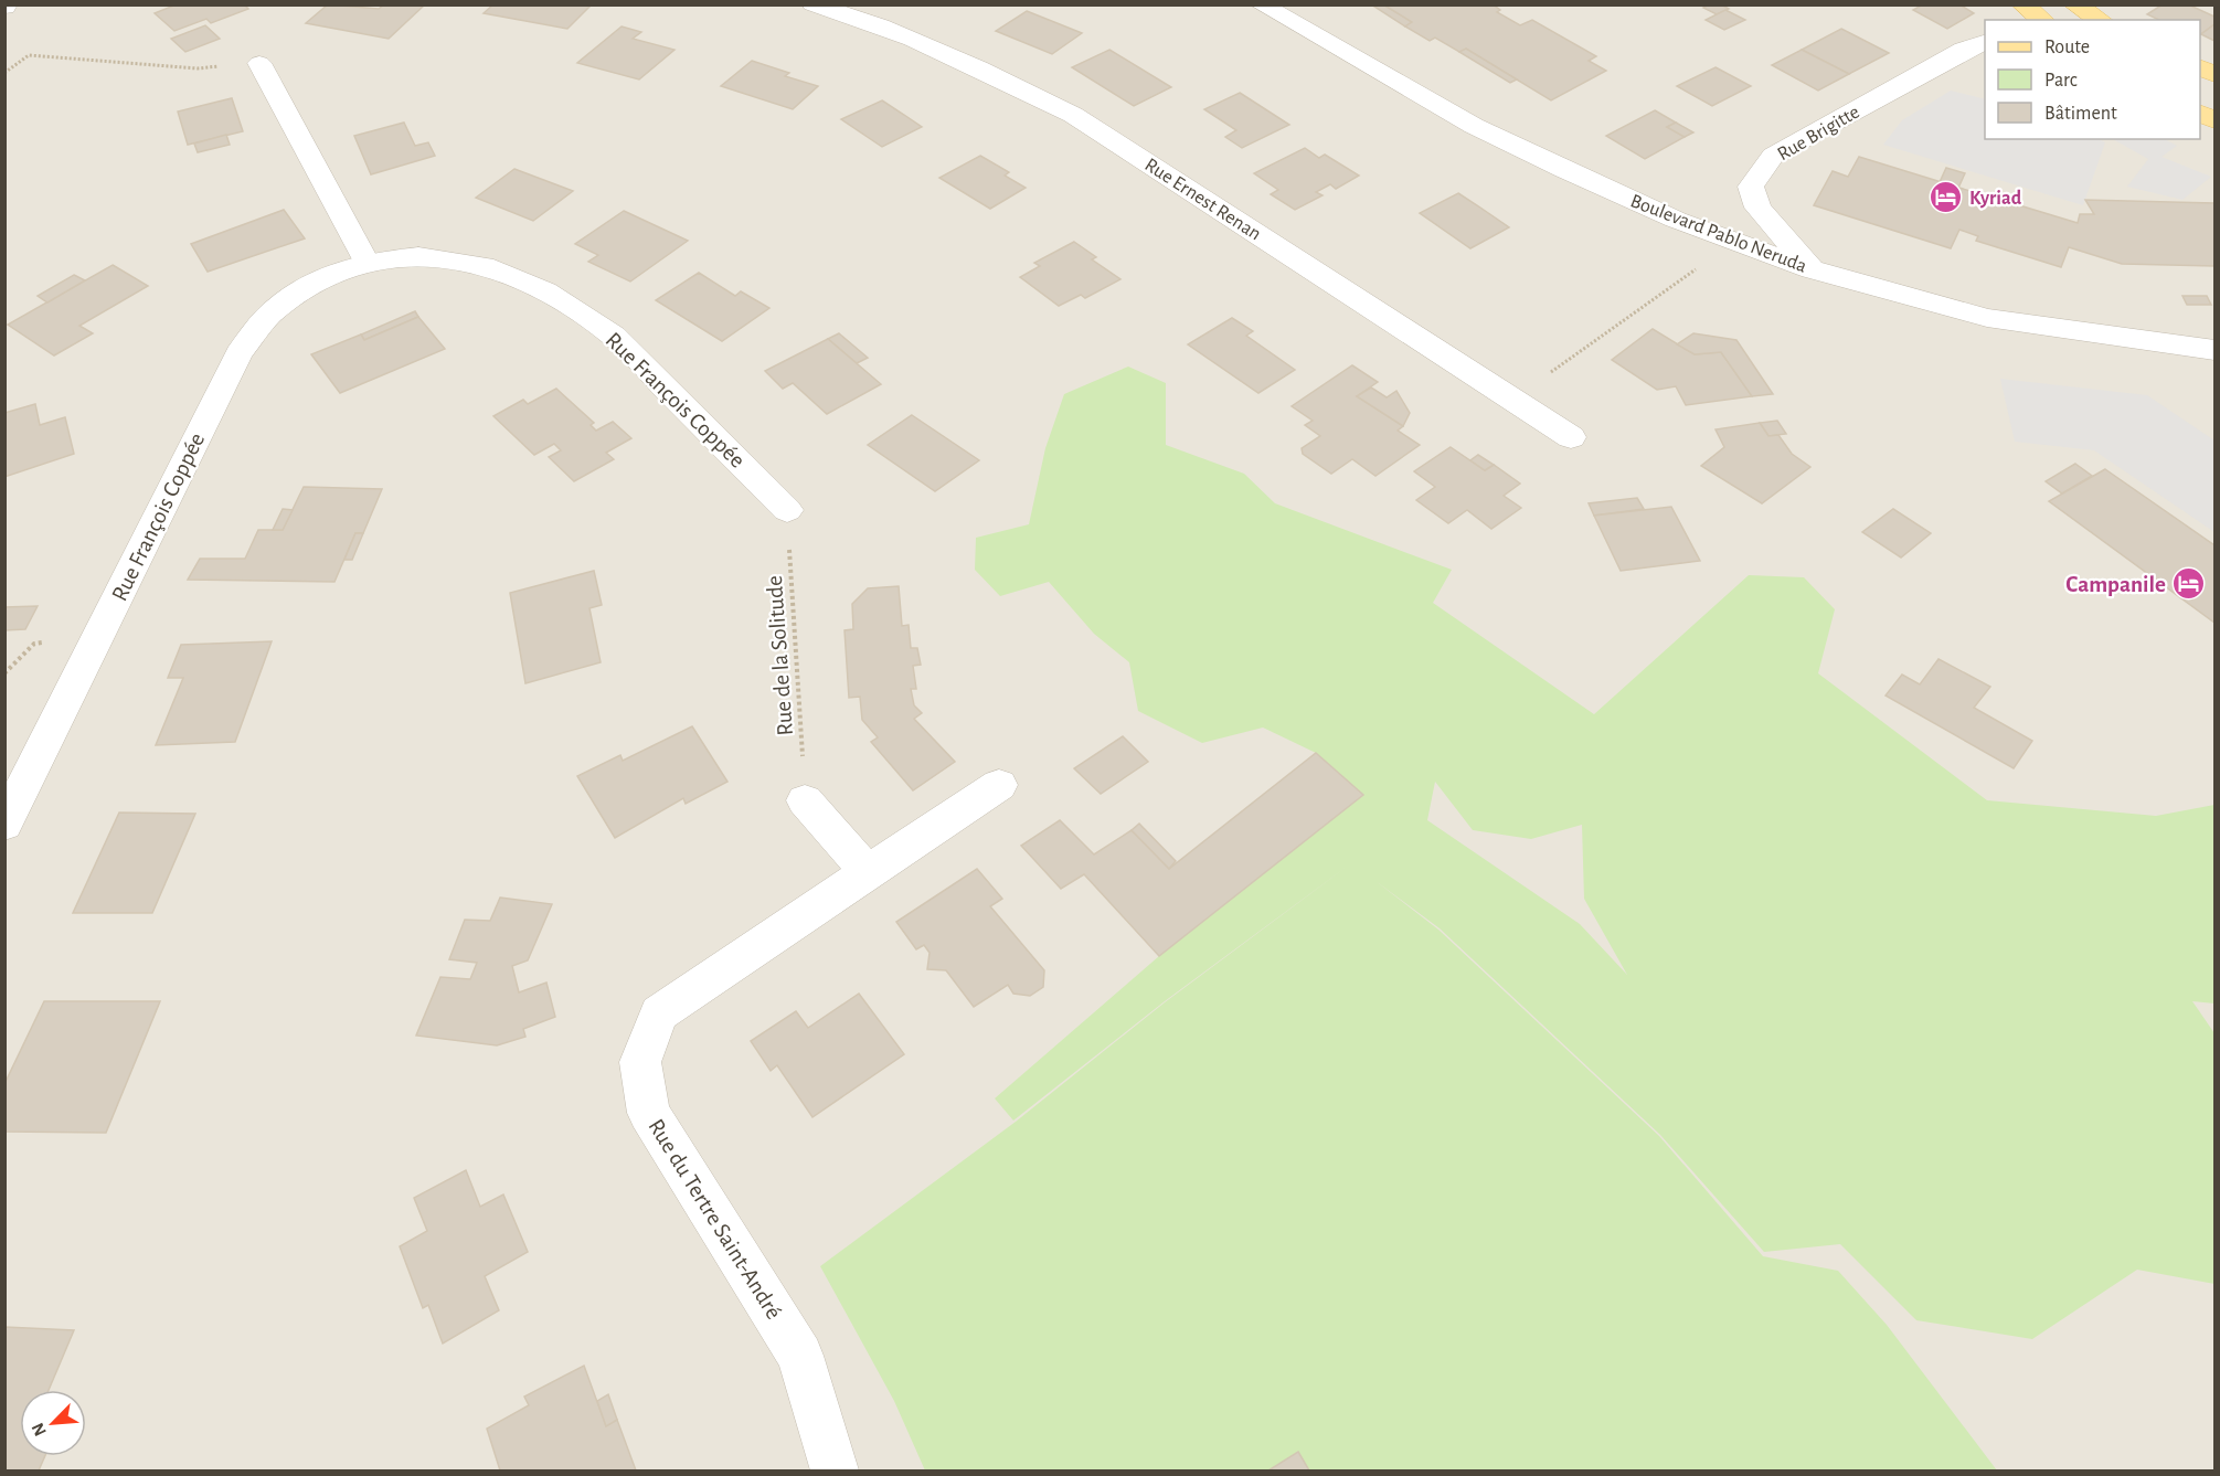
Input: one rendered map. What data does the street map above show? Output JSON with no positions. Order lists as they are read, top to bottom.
{
  "streets": {
    "street": [
      "Rue Brigitte",
      "Rue Ernest Renan",
      "Boulevard Pablo Neruda",
      "Rue François Coppée",
      "Rue du Tertre Saint-André"
    ],
    "path": ["Rue de la Solitude"]
  },
  "crossings": [
    ["Rue Brigitte", "Boulevard Pablo Neruda"],
    ["Rue François Coppée", "Rue de la Solitude"]
  ],
  "places": {
    "hotel": ["Kyriad", "Campanile"]
  },
  "legend": ["Route", "Parc", "Bâtiment"],
  "north": "bottom left"
}
